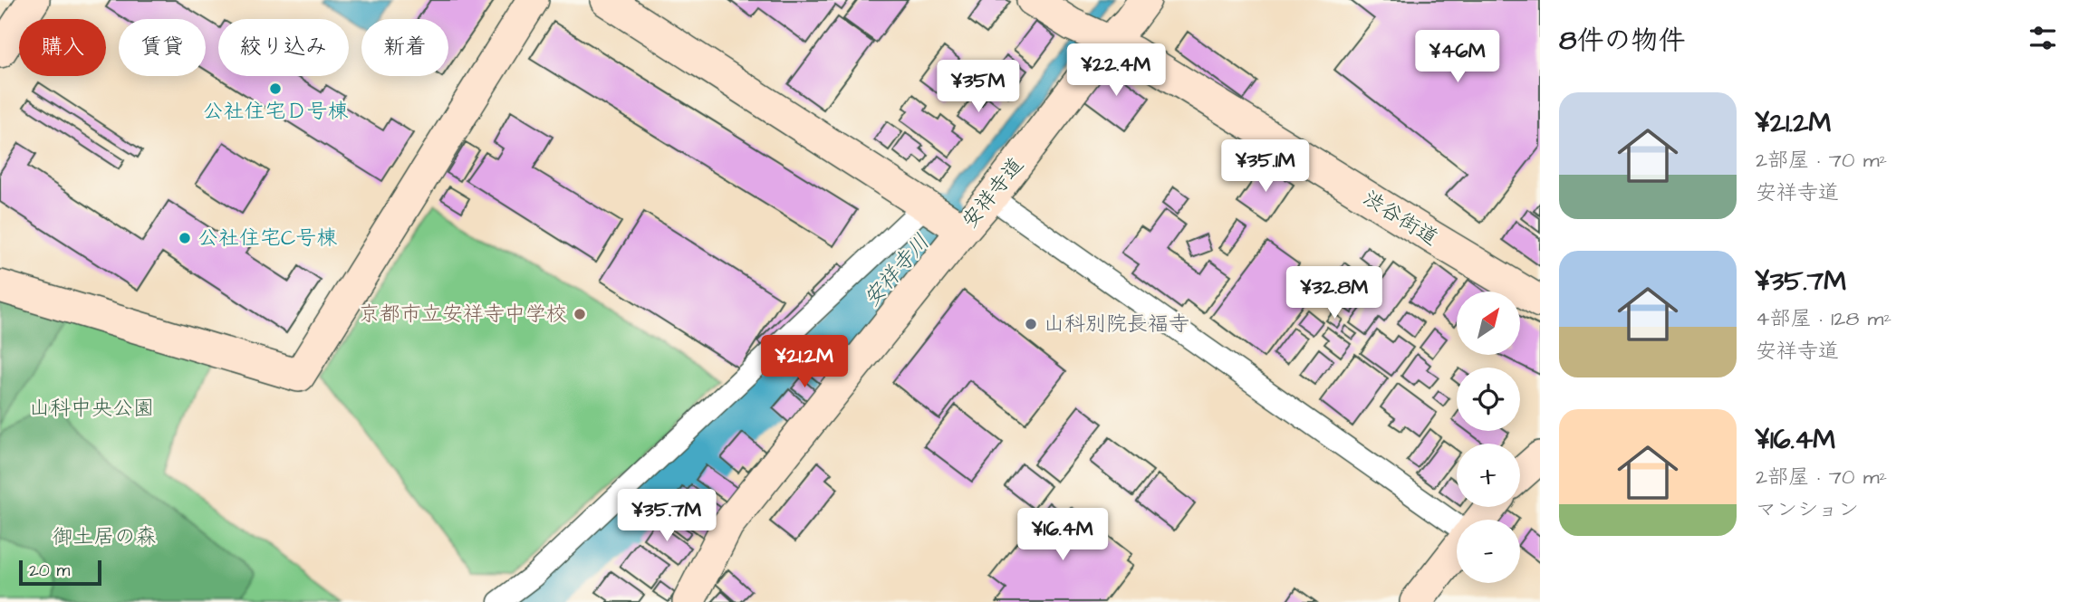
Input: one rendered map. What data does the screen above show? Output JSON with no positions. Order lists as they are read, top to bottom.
{
  "streets": {
    "street": ["安祥寺道", "渋谷街道"]
  },
  "crossings": [
    ["安祥寺道", "渋谷街道"]
  ],
  "water": ["安祥寺川"],
  "parks": ["山科中央公園", "御土居の森"],
  "places": [
    "公社住宅Ｄ号棟",
    "公社住宅C号棟",
    "京都市立安祥寺中学校",
    "山科別院長福寺"
  ],
  "scale_bar": "20 m",
  "north": "top right",
  "page": {
    "heading": "8件の物件",
    "chip": [
      "購入",
      "賃貸",
      "絞り込み",
      "新着"
    ],
    "price": [
      "¥46M",
      "¥22.4M",
      "¥35M",
      "¥35.1M",
      "¥32.8M",
      "¥21.2M",
      "¥35.7M",
      "¥16.4M"
    ],
    "list": [
      {
        "name": "¥21.2M",
        "note": "2部屋 · 70 m² · 安祥寺道"
      },
      {
        "name": "¥35.7M",
        "note": "4部屋 · 128 m² · 安祥寺道"
      },
      {
        "name": "¥16.4M",
        "note": "2部屋 · 70 m² · マンション"
      }
    ],
    "map_buttons": ["+", "−"],
    "scale": "20 m"
  }
}
